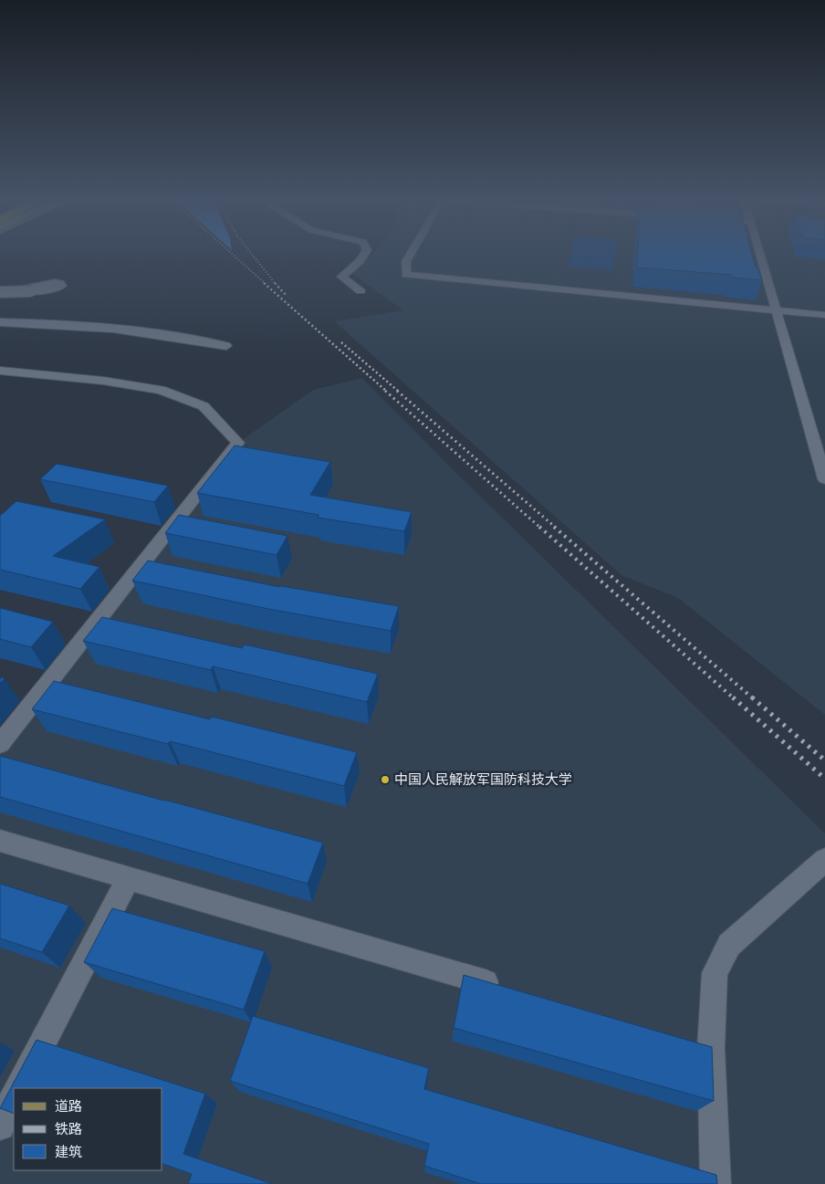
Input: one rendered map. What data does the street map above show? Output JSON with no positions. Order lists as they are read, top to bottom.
{
  "places": ["中国人民解放军国防科技大学"],
  "legend": ["道路", "铁路", "建筑"]
}
